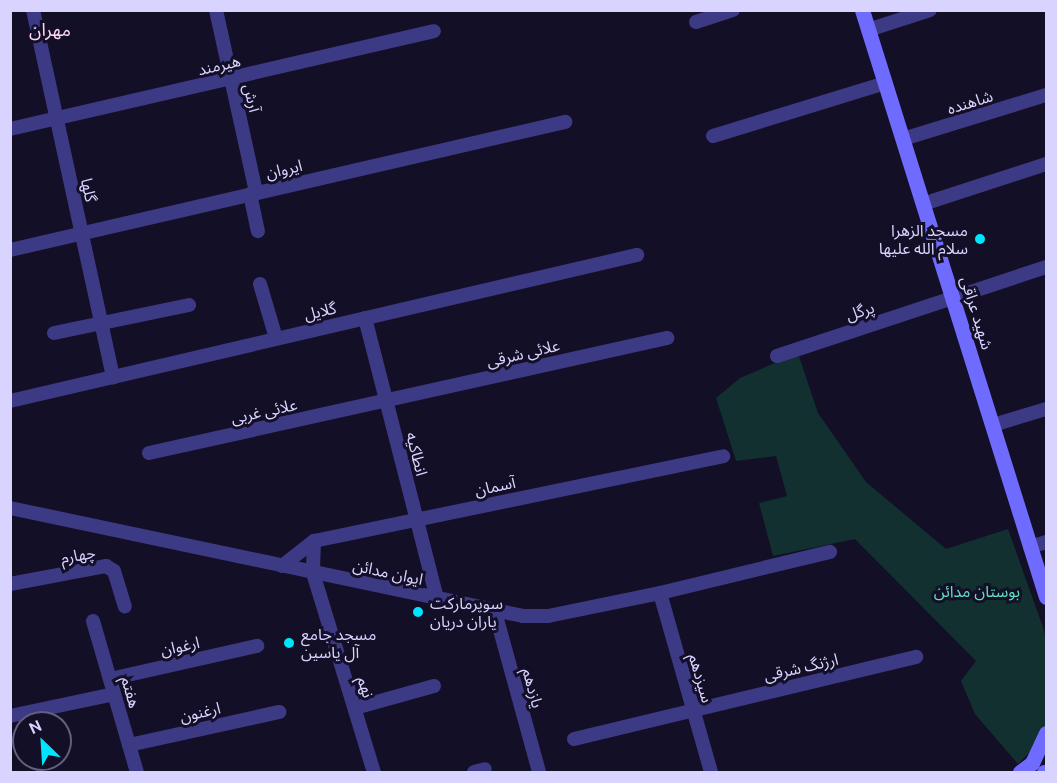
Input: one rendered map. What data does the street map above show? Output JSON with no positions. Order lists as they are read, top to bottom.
{
  "streets": {
    "main road": ["شهید عراقی"],
    "street": [
      "هیرمند",
      "آرش",
      "شاهنده",
      "ایروان",
      "گلها",
      "گلایل",
      "پرگل",
      "علائی شرقی",
      "علائی غربی",
      "انطاکیه",
      "آسمان",
      "چهارم",
      "ایوان مدائن",
      "ارغوان",
      "ارژنگ شرقی",
      "سیزدهم",
      "نهم",
      "یازدهم",
      "هفتم",
      "ارغنون"
    ]
  },
  "crossings": [
    ["هیرمند", "آرش"],
    ["هیرمند", "گلها"],
    ["آرش", "ایروان"],
    ["شاهنده", "شهید عراقی"],
    ["ایروان", "گلها"],
    ["گلها", "گلایل"],
    ["گلایل", "انطاکیه"],
    ["پرگل", "شهید عراقی"],
    ["علائی شرقی", "علائی غربی"],
    ["علائی شرقی", "انطاکیه"],
    ["علائی غربی", "انطاکیه"],
    ["انطاکیه", "آسمان"],
    ["انطاکیه", "ایوان مدائن"],
    ["آسمان", "ایوان مدائن"],
    ["آسمان", "نهم"],
    ["ایوان مدائن", "سیزدهم"],
    ["ایوان مدائن", "نهم"],
    ["ایوان مدائن", "یازدهم"],
    ["ارغوان", "هفتم"],
    ["ارژنگ شرقی", "سیزدهم"],
    ["هفتم", "ارغنون"]
  ],
  "districts": ["مهران"],
  "parks": ["بوستان مدائن"],
  "places": ["مسجد الزهرا سلام الله علیها", "سوپرمارکت یاران دریان", "مسجد جامع آل یاسین"],
  "north": "top left"
}
